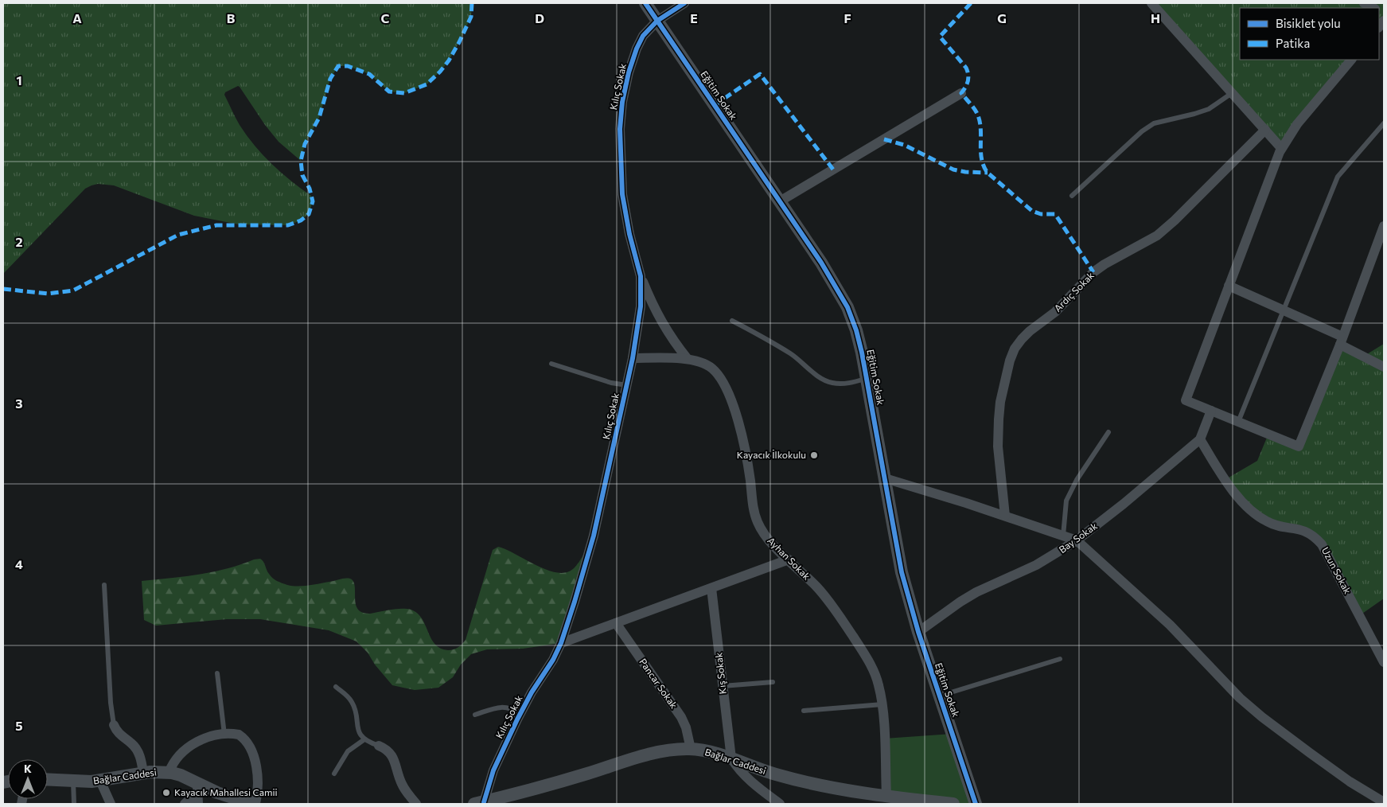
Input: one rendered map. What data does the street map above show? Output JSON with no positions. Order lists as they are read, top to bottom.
{
  "streets": {
    "street": [
      "Kılıç Sokak",
      "Eğitim Sokak",
      "Ardıç Sokak",
      "Bay Sokak",
      "Ayhan Sokak",
      "Uzun Sokak",
      "Kış Sokak",
      "Pancar Sokak",
      "Bağlar Caddesi"
    ]
  },
  "crossings": [
    ["Kılıç Sokak", "Eğitim Sokak"],
    ["Kılıç Sokak", "Ayhan Sokak"],
    ["Kılıç Sokak", "Bağlar Caddesi"],
    ["Eğitim Sokak", "Bay Sokak"],
    ["Bay Sokak", "Uzun Sokak"],
    ["Ayhan Sokak", "Bağlar Caddesi"],
    ["Kış Sokak", "Bağlar Caddesi"],
    ["Pancar Sokak", "Bağlar Caddesi"]
  ],
  "places": ["Kayacık İlkokulu", "Kayacık Mahallesi Camii"],
  "legend": ["Bisiklet yolu", "Patika"],
  "north": "top",
  "grid": {
    "columns": [
      "A",
      "B",
      "C",
      "D",
      "E",
      "F",
      "G",
      "H"
    ],
    "rows": [
      "1",
      "2",
      "3",
      "4",
      "5"
    ]
  }
}
